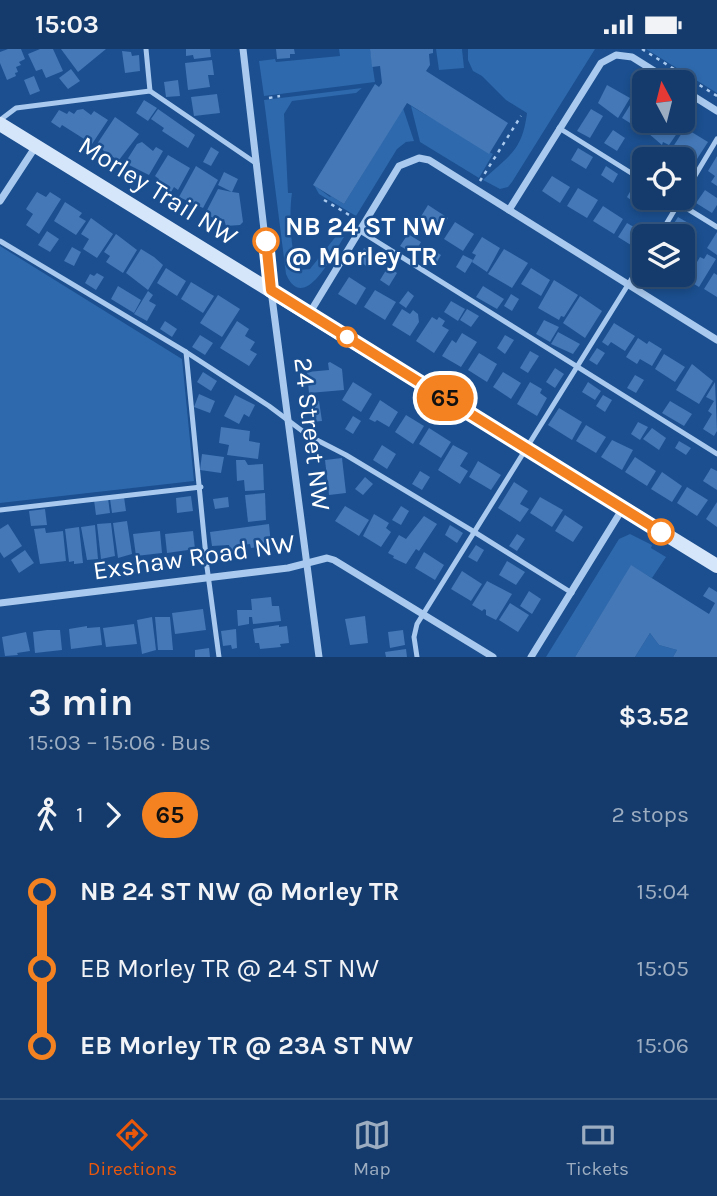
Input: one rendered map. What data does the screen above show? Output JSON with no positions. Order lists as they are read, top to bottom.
{
  "streets": {
    "street": ["Morley Trail NW", "24 Street NW", "Exshaw Road NW"]
  },
  "crossings": [
    ["Morley Trail NW", "24 Street NW"],
    ["24 Street NW", "Exshaw Road NW"]
  ],
  "places": ["NB 24 ST NW @ Morley TR"],
  "lines": ["bus line 65"],
  "north": "top",
  "page": {
    "status": "15:03",
    "on_map": "65",
    "heading": ["3 min", "15:03 – 15:06 · Bus", "$3.52"],
    "legs": ["1", "65", "2 stops"],
    "list": [
      {
        "name": "NB 24 ST NW @ Morley TR",
        "value": "15:04"
      },
      {
        "name": "EB Morley TR @ 24 ST NW",
        "value": "15:05"
      },
      {
        "name": "EB Morley TR @ 23A ST NW",
        "value": "15:06"
      }
    ],
    "tabs": ["Directions", "Map", "Tickets"]
  }
}
